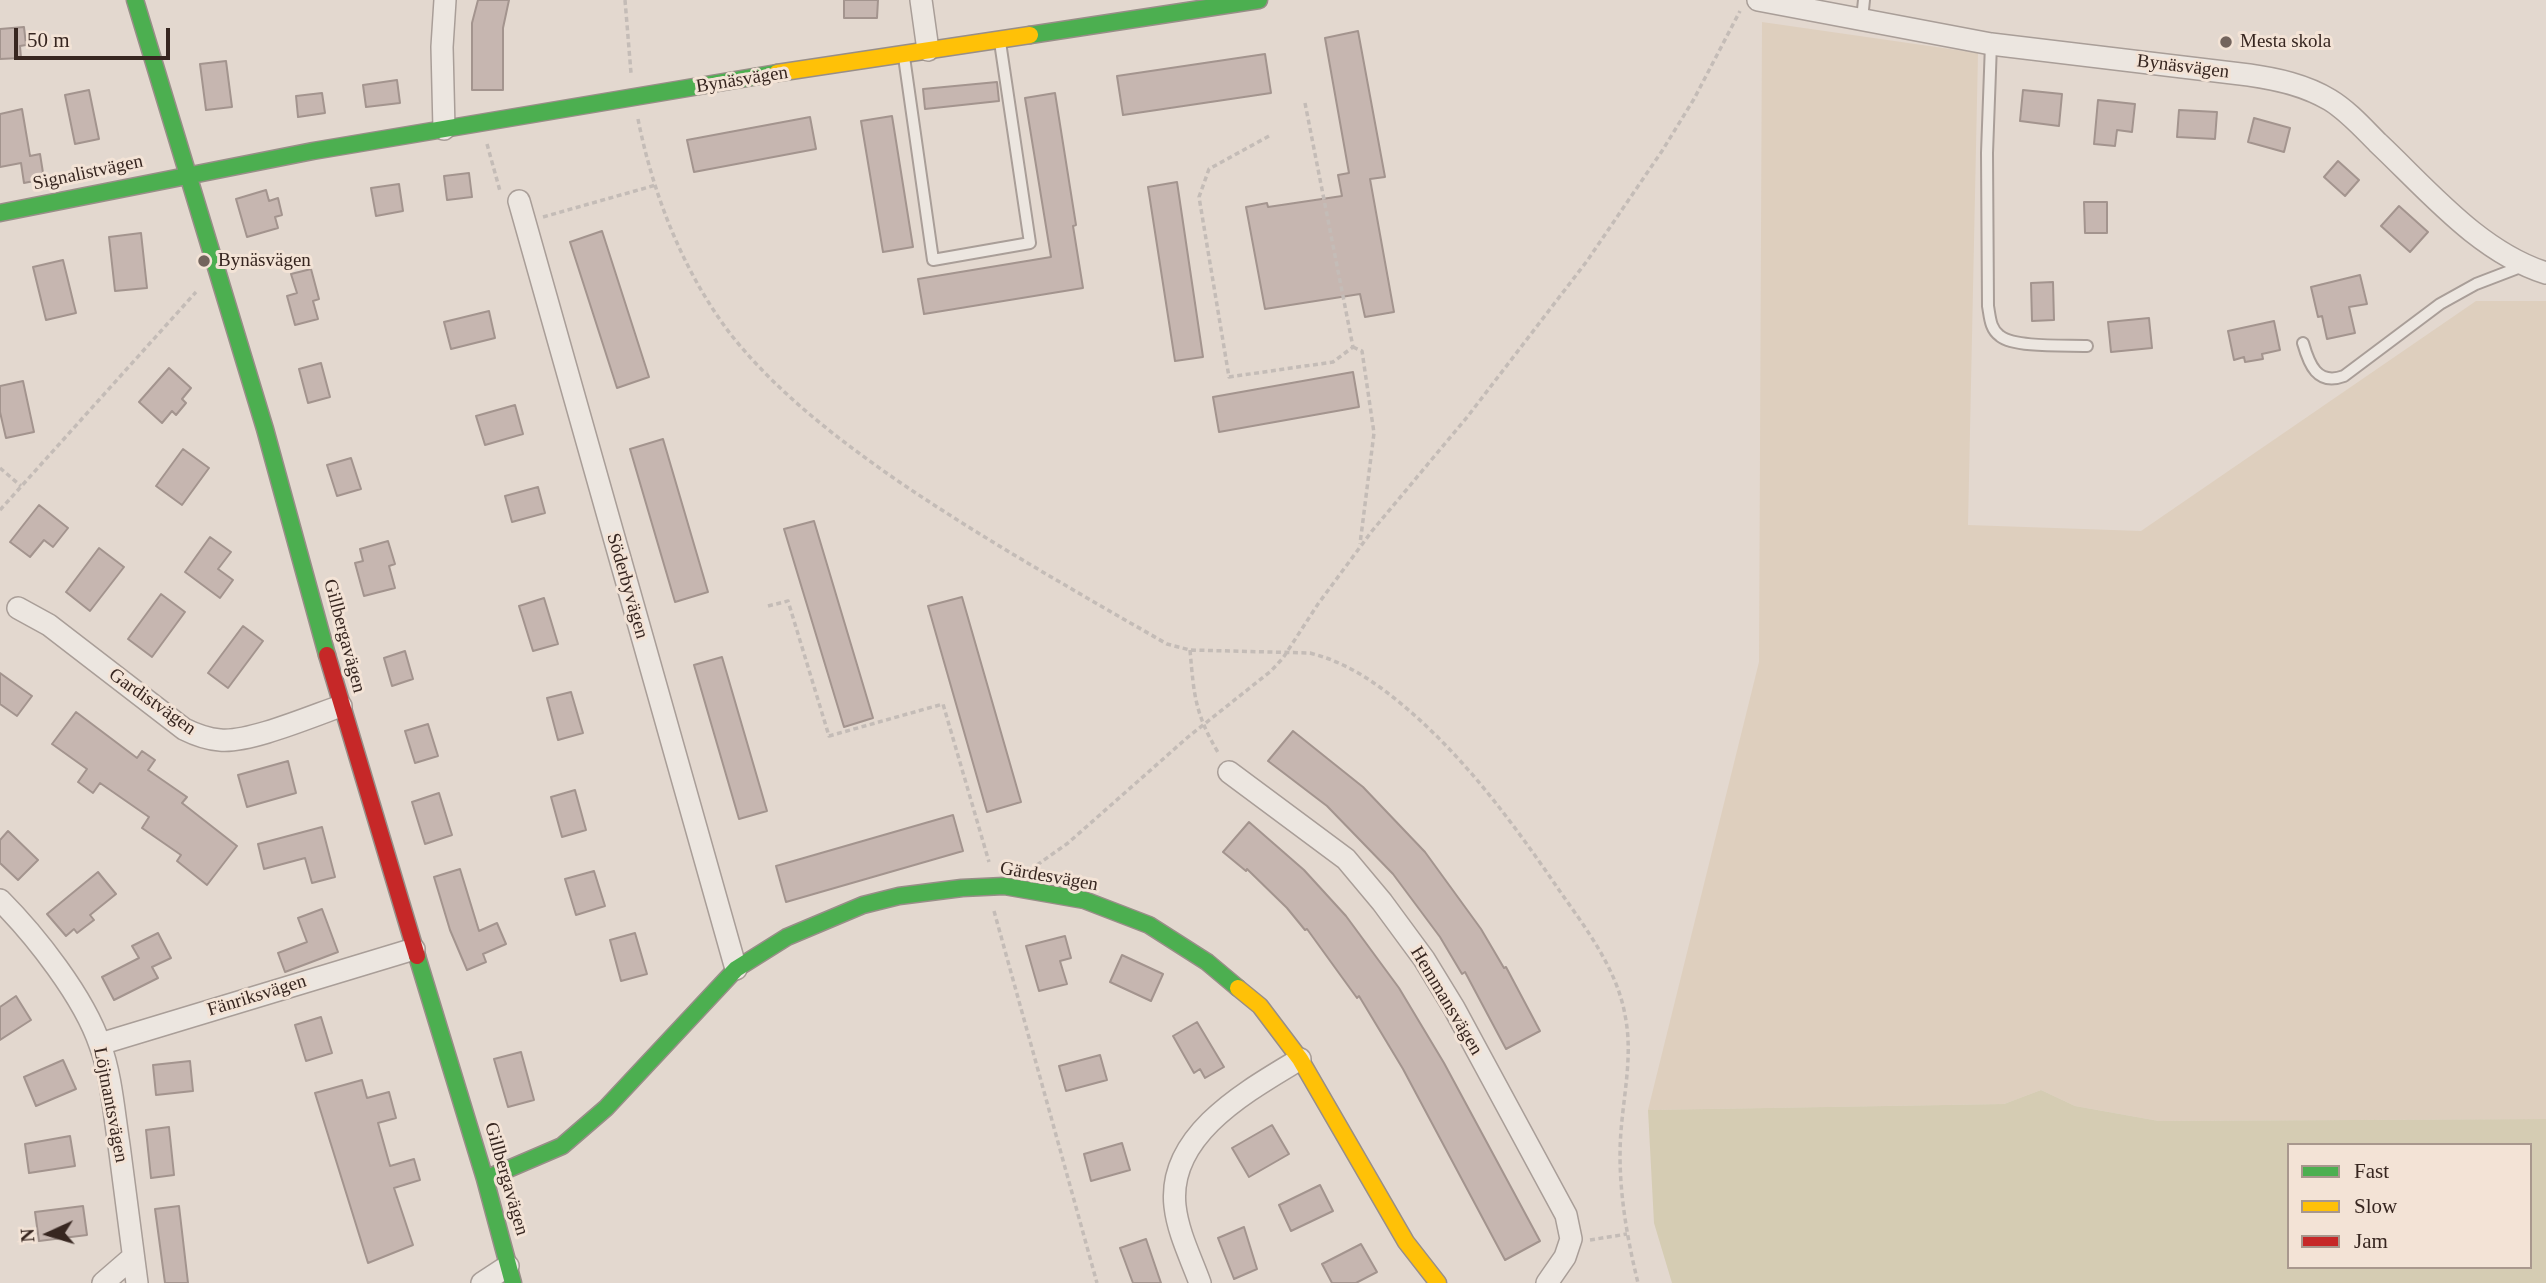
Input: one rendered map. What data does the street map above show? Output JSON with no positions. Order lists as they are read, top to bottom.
{
  "streets": {
    "street": [
      "Bynäsvägen",
      "Signalistvägen",
      "Söderbyvägen",
      "Gillbergavägen",
      "Gardistvägen",
      "Gärdesvägen",
      "Fänriksvägen",
      "Hemmansvägen",
      "Löjtnantsvägen"
    ]
  },
  "crossings": [
    ["Bynäsvägen", "Signalistvägen"],
    ["Bynäsvägen", "Gillbergavägen"],
    ["Signalistvägen", "Gillbergavägen"],
    ["Söderbyvägen", "Gärdesvägen"],
    ["Gillbergavägen", "Gardistvägen"],
    ["Gillbergavägen", "Gärdesvägen"],
    ["Gillbergavägen", "Fänriksvägen"],
    ["Fänriksvägen", "Löjtnantsvägen"]
  ],
  "places": ["Mesta skola", "Bynäsvägen"],
  "legend": ["Fast", "Slow", "Jam"],
  "scale_bar": "50 m",
  "north": "left"
}
